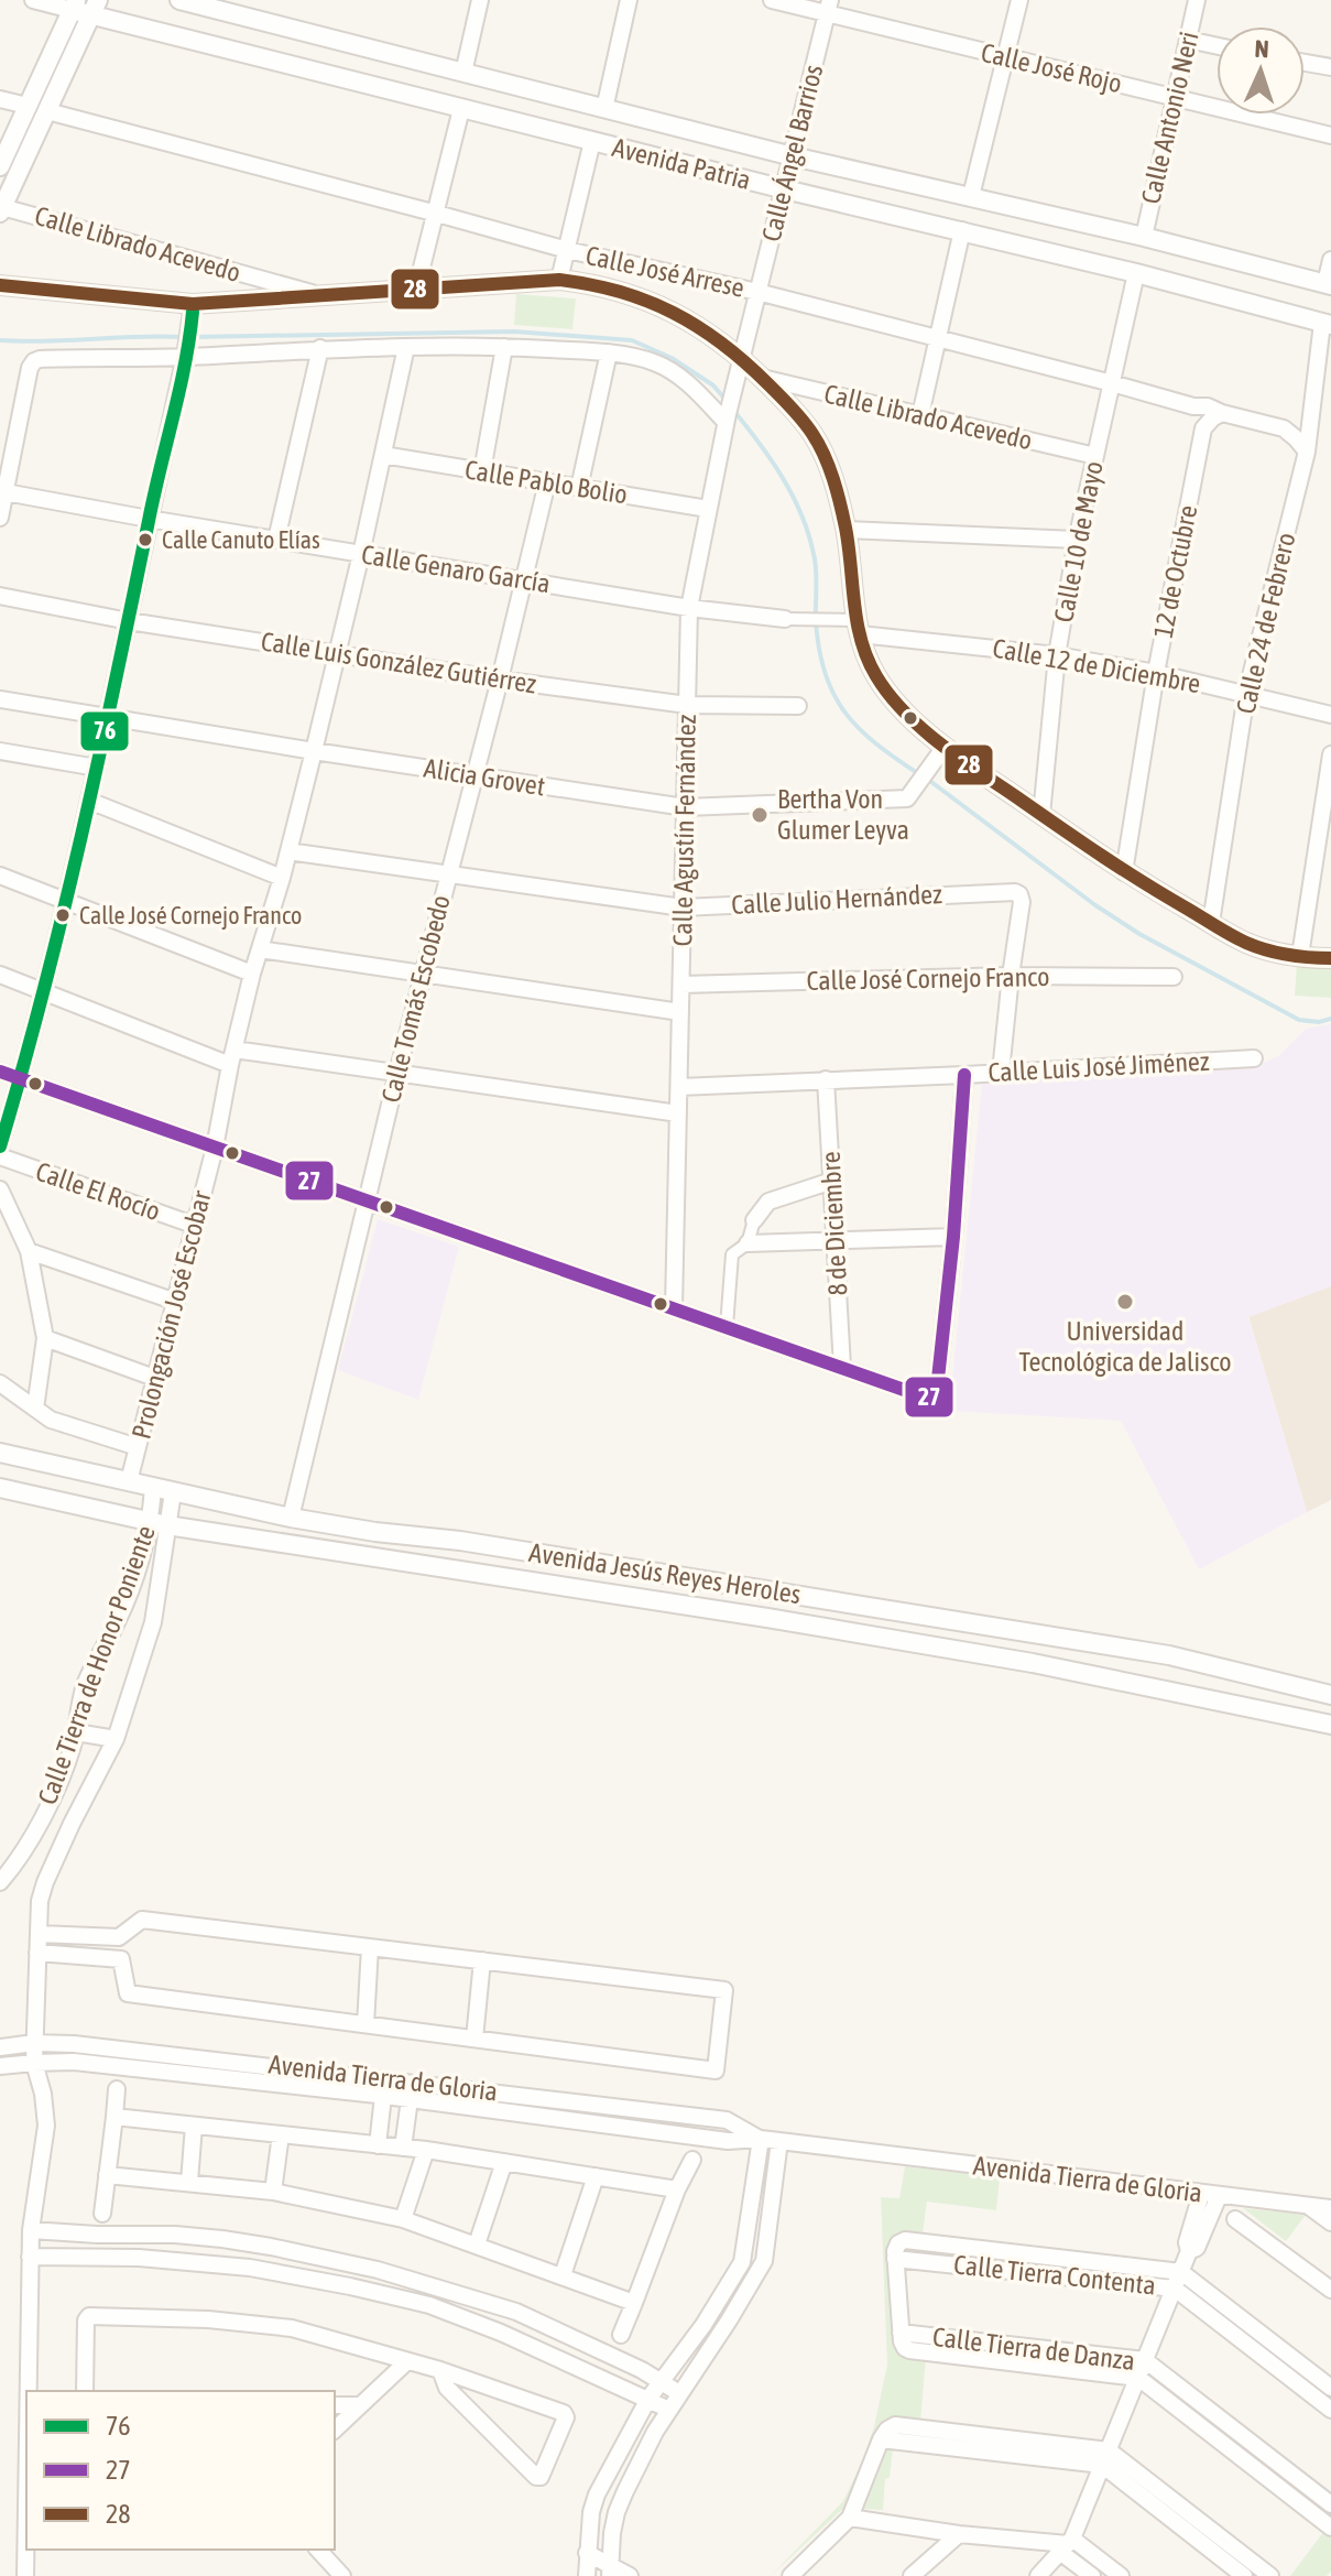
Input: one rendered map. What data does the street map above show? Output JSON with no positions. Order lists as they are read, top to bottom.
{
  "streets": {
    "street": [
      "Calle José Rojo",
      "Calle Antonio Neri",
      "Calle Ángel Barrios",
      "Avenida Patria",
      "Calle Librado Acevedo",
      "Calle José Arrese",
      "Calle Pablo Bolio",
      "Calle 10 de Mayo",
      "Calle Genaro García",
      "12 de Octubre",
      "Calle 24 de Febrero",
      "Calle Luis González Gutiérrez",
      "Calle 12 de Diciembre",
      "Alicia Grovet",
      "Calle Agustín Fernández",
      "Calle Julio Hernández",
      "Calle José Cornejo Franco",
      "Calle Tomás Escobedo",
      "Calle Luis José Jiménez",
      "Calle El Rocío",
      "8 de Diciembre",
      "Prolongación José Escobar",
      "Avenida Jesús Reyes Heroles",
      "Calle Tierra de Honor Poniente",
      "Avenida Tierra de Gloria",
      "Calle Tierra Contenta",
      "Calle Tierra de Danza"
    ]
  },
  "crossings": [
    ["Calle José Rojo", "Calle Antonio Neri"],
    ["Calle José Rojo", "Calle Ángel Barrios"],
    ["Calle Antonio Neri", "Avenida Patria"],
    ["Calle Ángel Barrios", "Avenida Patria"],
    ["Calle Ángel Barrios", "Calle José Arrese"],
    ["Calle Ángel Barrios", "Calle Agustín Fernández"],
    ["Avenida Patria", "Calle 10 de Mayo"],
    ["Avenida Patria", "Calle 24 de Febrero"],
    ["Calle Librado Acevedo", "Calle 10 de Mayo"],
    ["Calle José Arrese", "Calle 10 de Mayo"],
    ["Calle Pablo Bolio", "Calle Agustín Fernández"],
    ["Calle Pablo Bolio", "Calle Tomás Escobedo"],
    ["Calle Pablo Bolio", "Prolongación José Escobar"],
    ["Calle 10 de Mayo", "Calle 12 de Diciembre"],
    ["Calle Genaro García", "Calle 12 de Diciembre"],
    ["Calle Genaro García", "Calle Agustín Fernández"],
    ["Calle Genaro García", "Calle Tomás Escobedo"],
    ["Calle Genaro García", "Prolongación José Escobar"],
    ["12 de Octubre", "Calle 12 de Diciembre"],
    ["Calle 24 de Febrero", "Calle 12 de Diciembre"],
    ["Calle Luis González Gutiérrez", "Calle Agustín Fernández"],
    ["Calle Luis González Gutiérrez", "Calle Tomás Escobedo"],
    ["Calle Luis González Gutiérrez", "Prolongación José Escobar"],
    ["Alicia Grovet", "Calle Agustín Fernández"],
    ["Alicia Grovet", "Calle Tomás Escobedo"],
    ["Alicia Grovet", "Prolongación José Escobar"],
    ["Calle Agustín Fernández", "Calle Julio Hernández"],
    ["Calle Agustín Fernández", "Calle José Cornejo Franco"],
    ["Calle Agustín Fernández", "Calle Luis José Jiménez"],
    ["Calle Julio Hernández", "Calle José Cornejo Franco"],
    ["Calle Julio Hernández", "Calle Tomás Escobedo"],
    ["Calle Julio Hernández", "Prolongación José Escobar"],
    ["Calle Tomás Escobedo", "Avenida Jesús Reyes Heroles"],
    ["Calle Luis José Jiménez", "8 de Diciembre"],
    ["Calle El Rocío", "Prolongación José Escobar"],
    ["Prolongación José Escobar", "Avenida Jesús Reyes Heroles"],
    ["Avenida Jesús Reyes Heroles", "Calle Tierra de Honor Poniente"]
  ],
  "places": [
    "Calle Canuto Elías",
    "Bertha Von Glumer Leyva",
    "Calle José Cornejo Franco",
    "Universidad Tecnológica de Jalisco"
  ],
  "lines": ["transit line 28", "transit line 76", "transit line 27"],
  "legend": ["76", "27", "28"],
  "north": "top"
}
